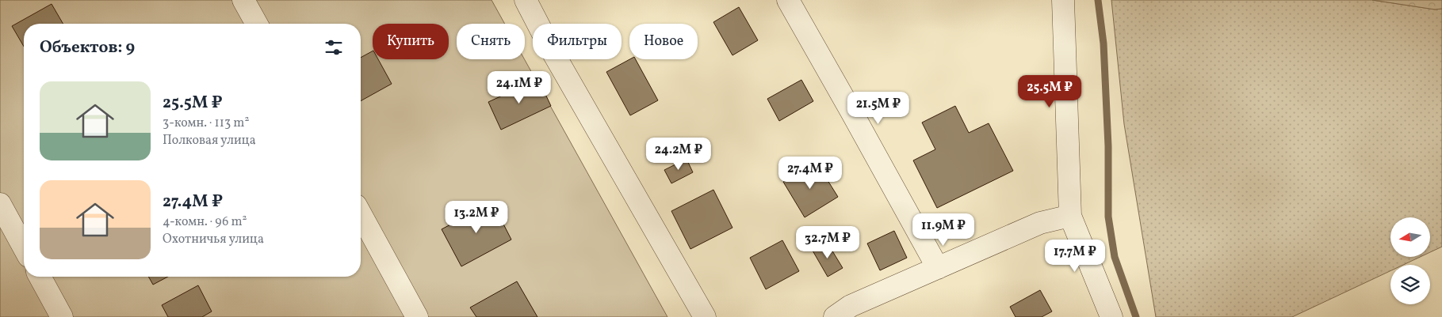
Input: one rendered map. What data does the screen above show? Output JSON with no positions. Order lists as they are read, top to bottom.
{
  "north": "left",
  "page": {
    "chip": [
      "Купить",
      "Снять",
      "Фильтры",
      "Новое"
    ],
    "heading": "Объектов: 9",
    "price": [
      "24.1M ₽",
      "25.5M ₽",
      "21.5M ₽",
      "24.2M ₽",
      "27.4M ₽",
      "13.2M ₽",
      "11.9M ₽",
      "32.7M ₽",
      "17.7M ₽"
    ],
    "list": [
      {
        "name": "25.5M ₽",
        "note": "3-комн. · 113 m² · Полковая улица"
      },
      {
        "name": "27.4M ₽",
        "note": "4-комн. · 96 m² · Охотничья улица"
      }
    ]
  }
}
